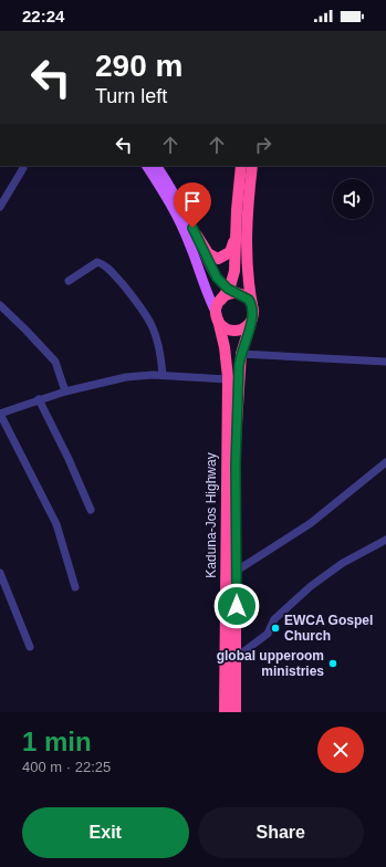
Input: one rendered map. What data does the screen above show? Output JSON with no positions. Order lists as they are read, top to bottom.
{
  "streets": {
    "highway": ["Kaduna-Jos Highway"]
  },
  "places": ["EWCA Gospel Church", "global upperoom ministries"],
  "page": {
    "status": "22:24",
    "turn": ["290 m", "Turn left"],
    "heading": ["1 min", "400 m · 22:25"],
    "buttons": ["Exit", "Share"]
  }
}
